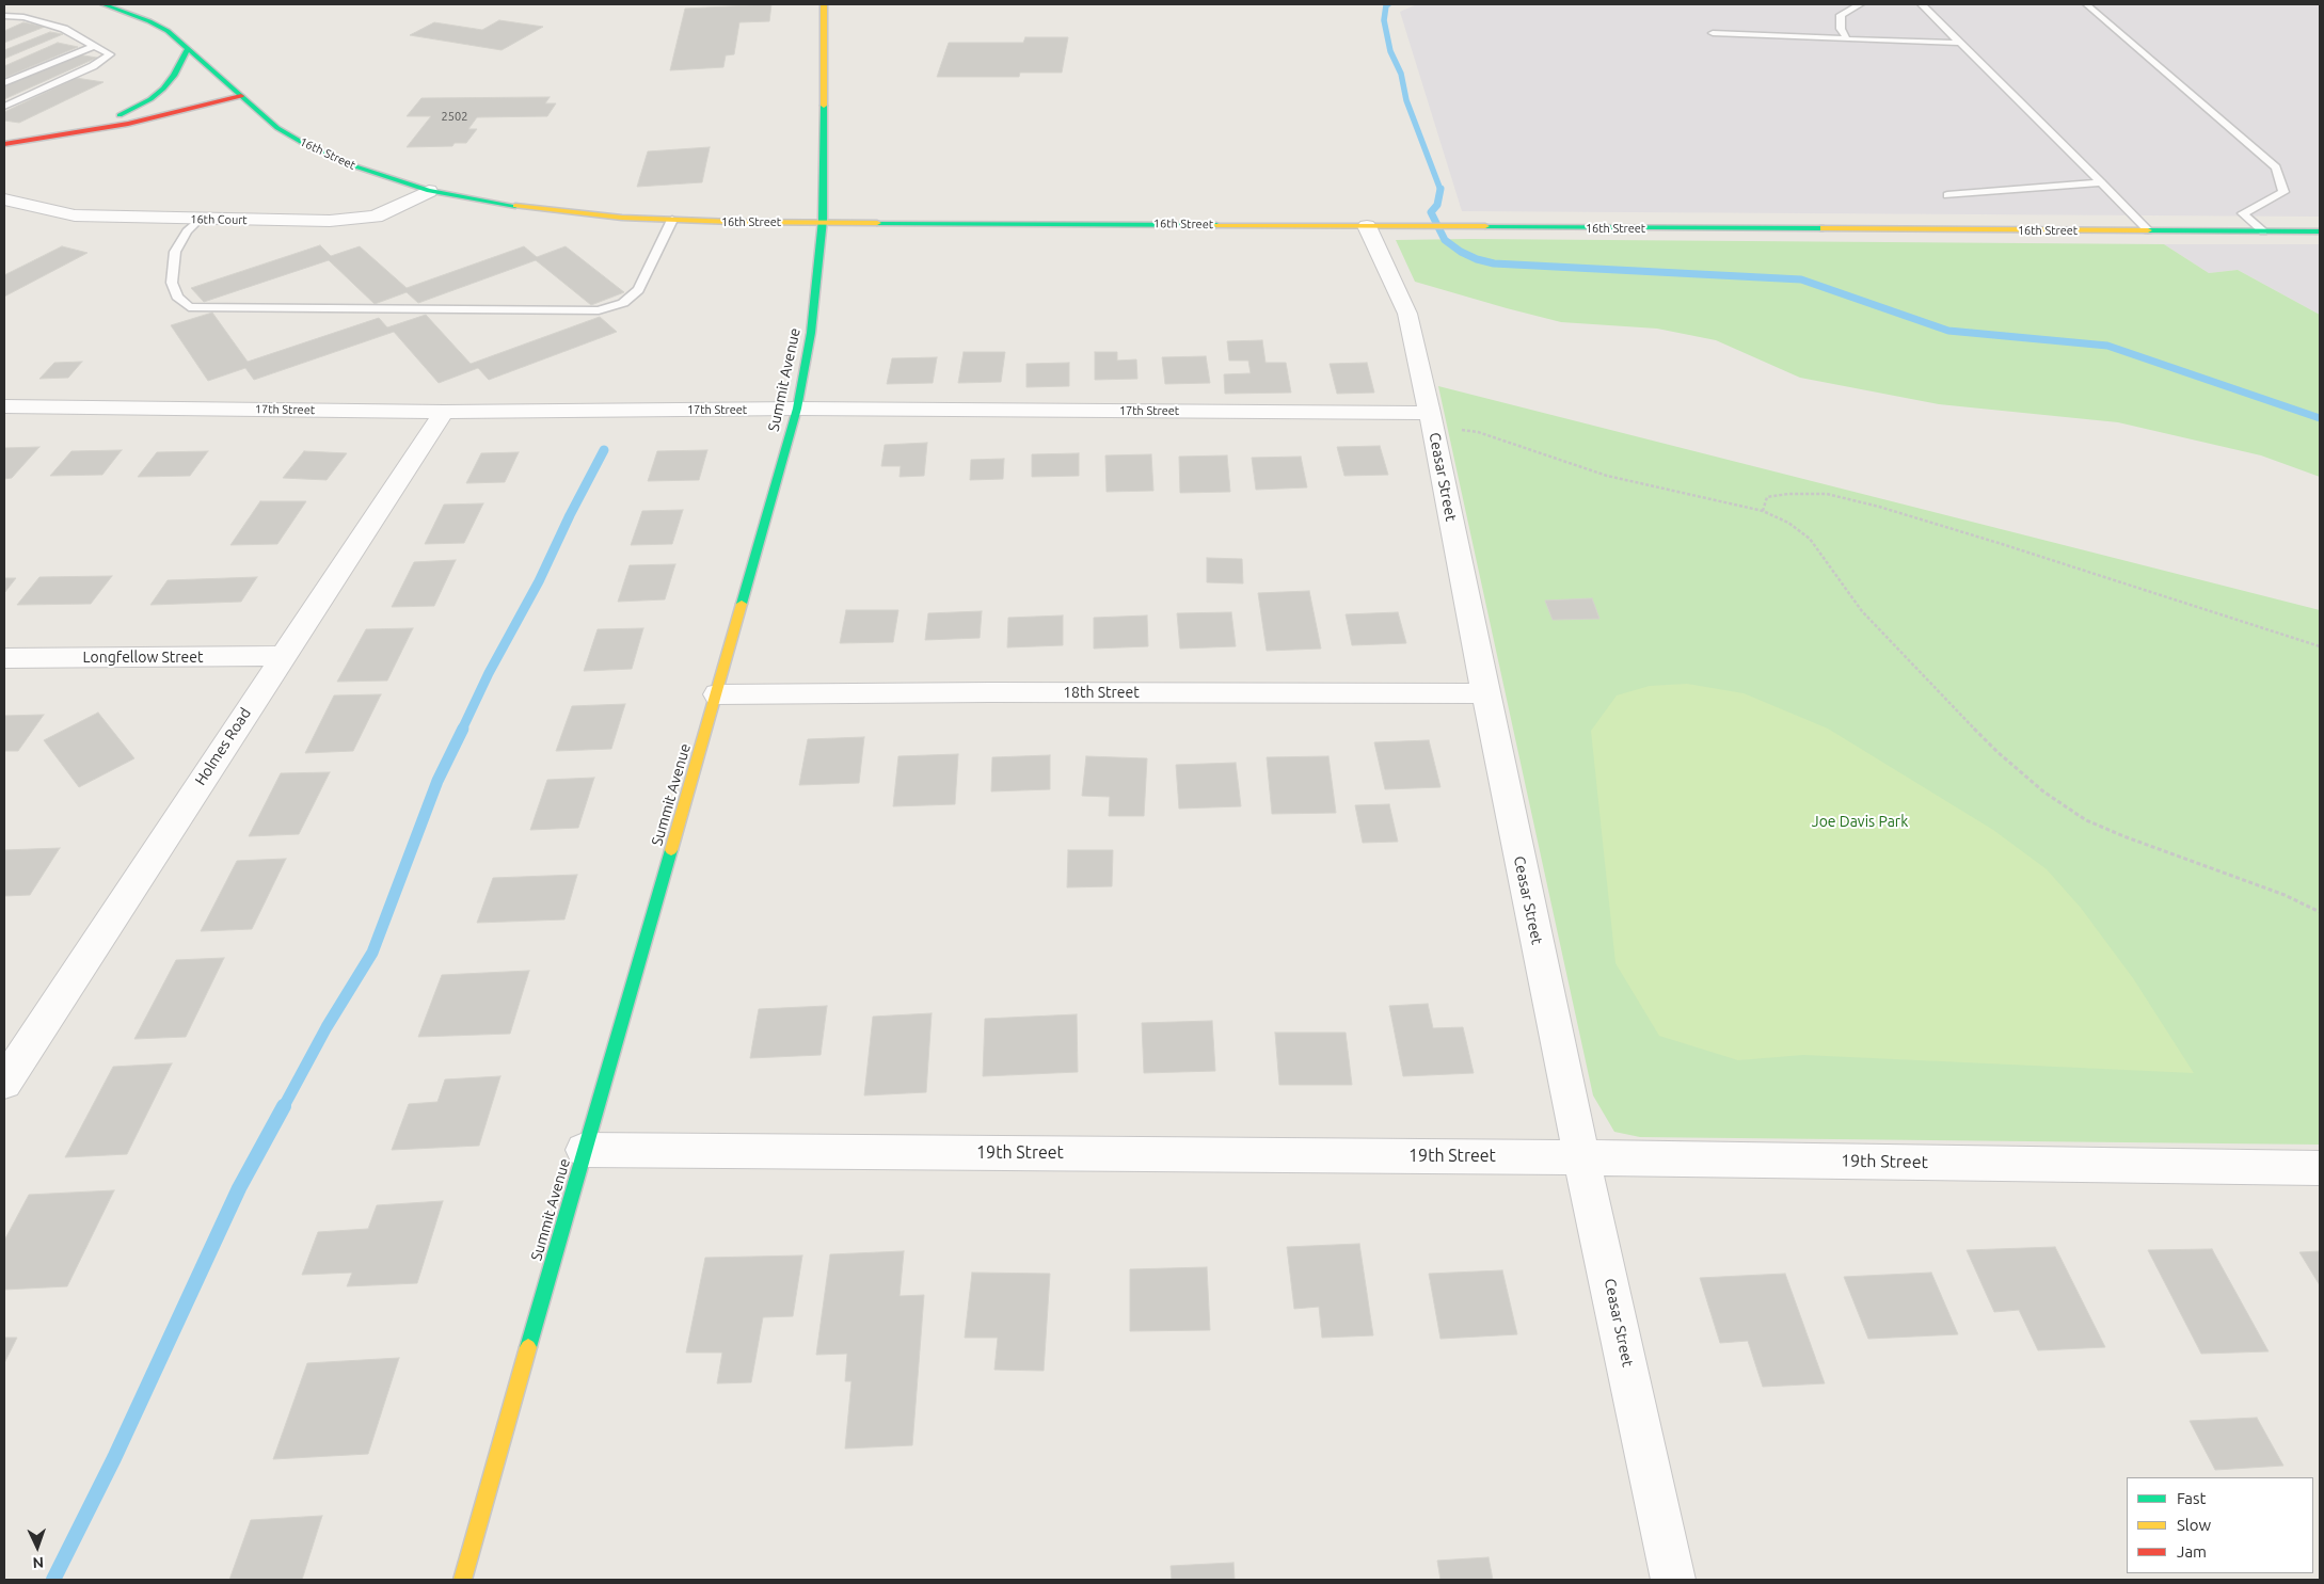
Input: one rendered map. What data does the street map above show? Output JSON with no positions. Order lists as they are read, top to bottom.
{
  "streets": {
    "main road": ["16th Street", "Summit Avenue"],
    "street": [
      "16th Court",
      "17th Street",
      "Ceasar Street",
      "Longfellow Street",
      "18th Street",
      "Holmes Road",
      "19th Street"
    ]
  },
  "crossings": [
    ["16th Street", "16th Court"],
    ["16th Street", "Summit Avenue"],
    ["16th Street", "Ceasar Street"],
    ["Summit Avenue", "17th Street"],
    ["Summit Avenue", "18th Street"],
    ["Summit Avenue", "19th Street"],
    ["17th Street", "Ceasar Street"],
    ["17th Street", "Holmes Road"],
    ["Ceasar Street", "18th Street"],
    ["Ceasar Street", "19th Street"],
    ["Longfellow Street", "Holmes Road"]
  ],
  "parks": ["Joe Davis Park"],
  "house_numbers": ["2502"],
  "legend": ["Fast", "Slow", "Jam"],
  "north": "bottom"
}
